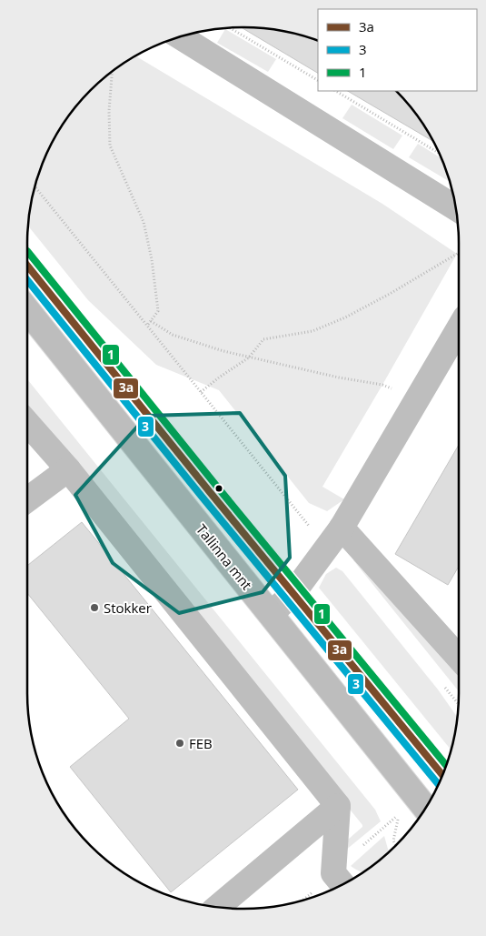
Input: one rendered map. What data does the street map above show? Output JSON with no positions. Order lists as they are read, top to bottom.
{
  "streets": {
    "highway": ["Tallinna mnt"]
  },
  "places": ["Stokker", "FEB"],
  "lines": ["transit line 1", "transit line 3a", "transit line 3"],
  "legend": ["3a", "3", "1"]
}
